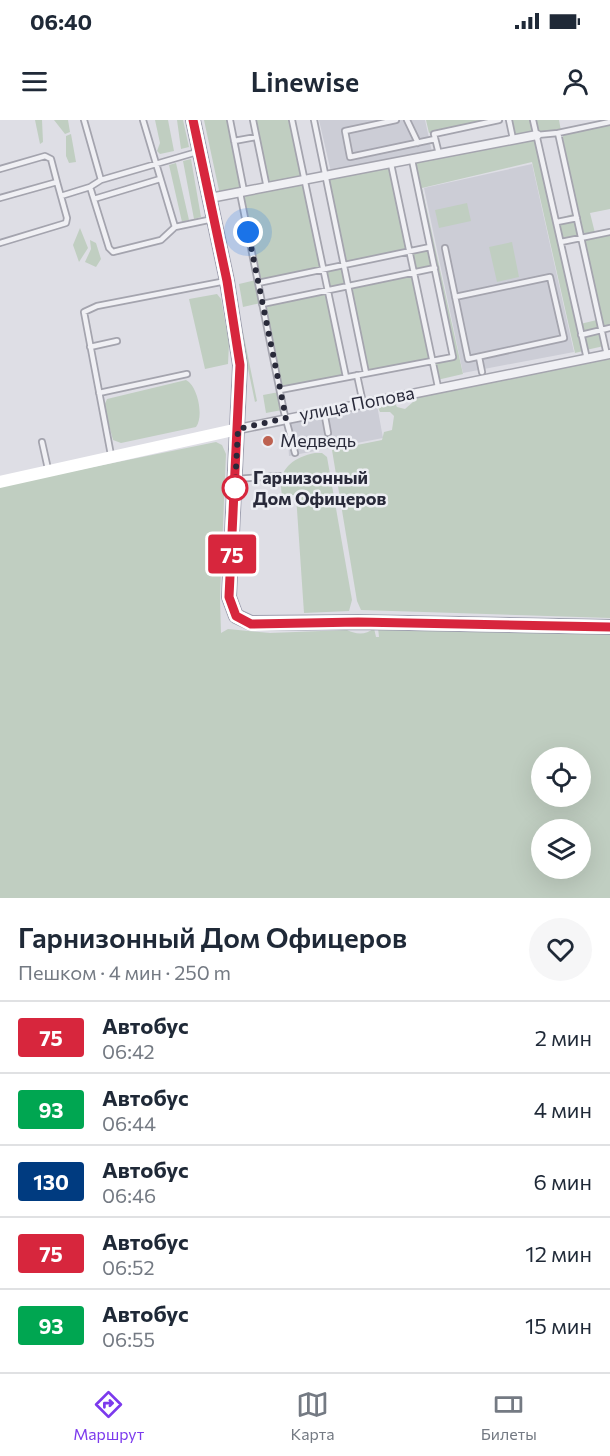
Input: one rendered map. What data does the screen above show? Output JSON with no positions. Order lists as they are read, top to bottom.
{
  "streets": {
    "street": ["улица Попова"]
  },
  "places": ["Медведь", "Гарнизонный Дом Офицеров"],
  "lines": ["bus line 75"],
  "page": {
    "status": "06:40",
    "header": "Linewise",
    "on_map": "75",
    "heading": ["Гарнизонный Дом Офицеров", "Пешком · 4 мин · 250 m"],
    "list": [
      {
        "mark": "75",
        "name": "Автобус",
        "note": "06:42",
        "value": "2 мин"
      },
      {
        "mark": "93",
        "name": "Автобус",
        "note": "06:44",
        "value": "4 мин"
      },
      {
        "mark": "130",
        "name": "Автобус",
        "note": "06:46",
        "value": "6 мин"
      },
      {
        "mark": "75",
        "name": "Автобус",
        "note": "06:52",
        "value": "12 мин"
      },
      {
        "mark": "93",
        "name": "Автобус",
        "note": "06:55",
        "value": "15 мин"
      }
    ],
    "tabs": ["Маршрут", "Карта", "Билеты"]
  }
}
